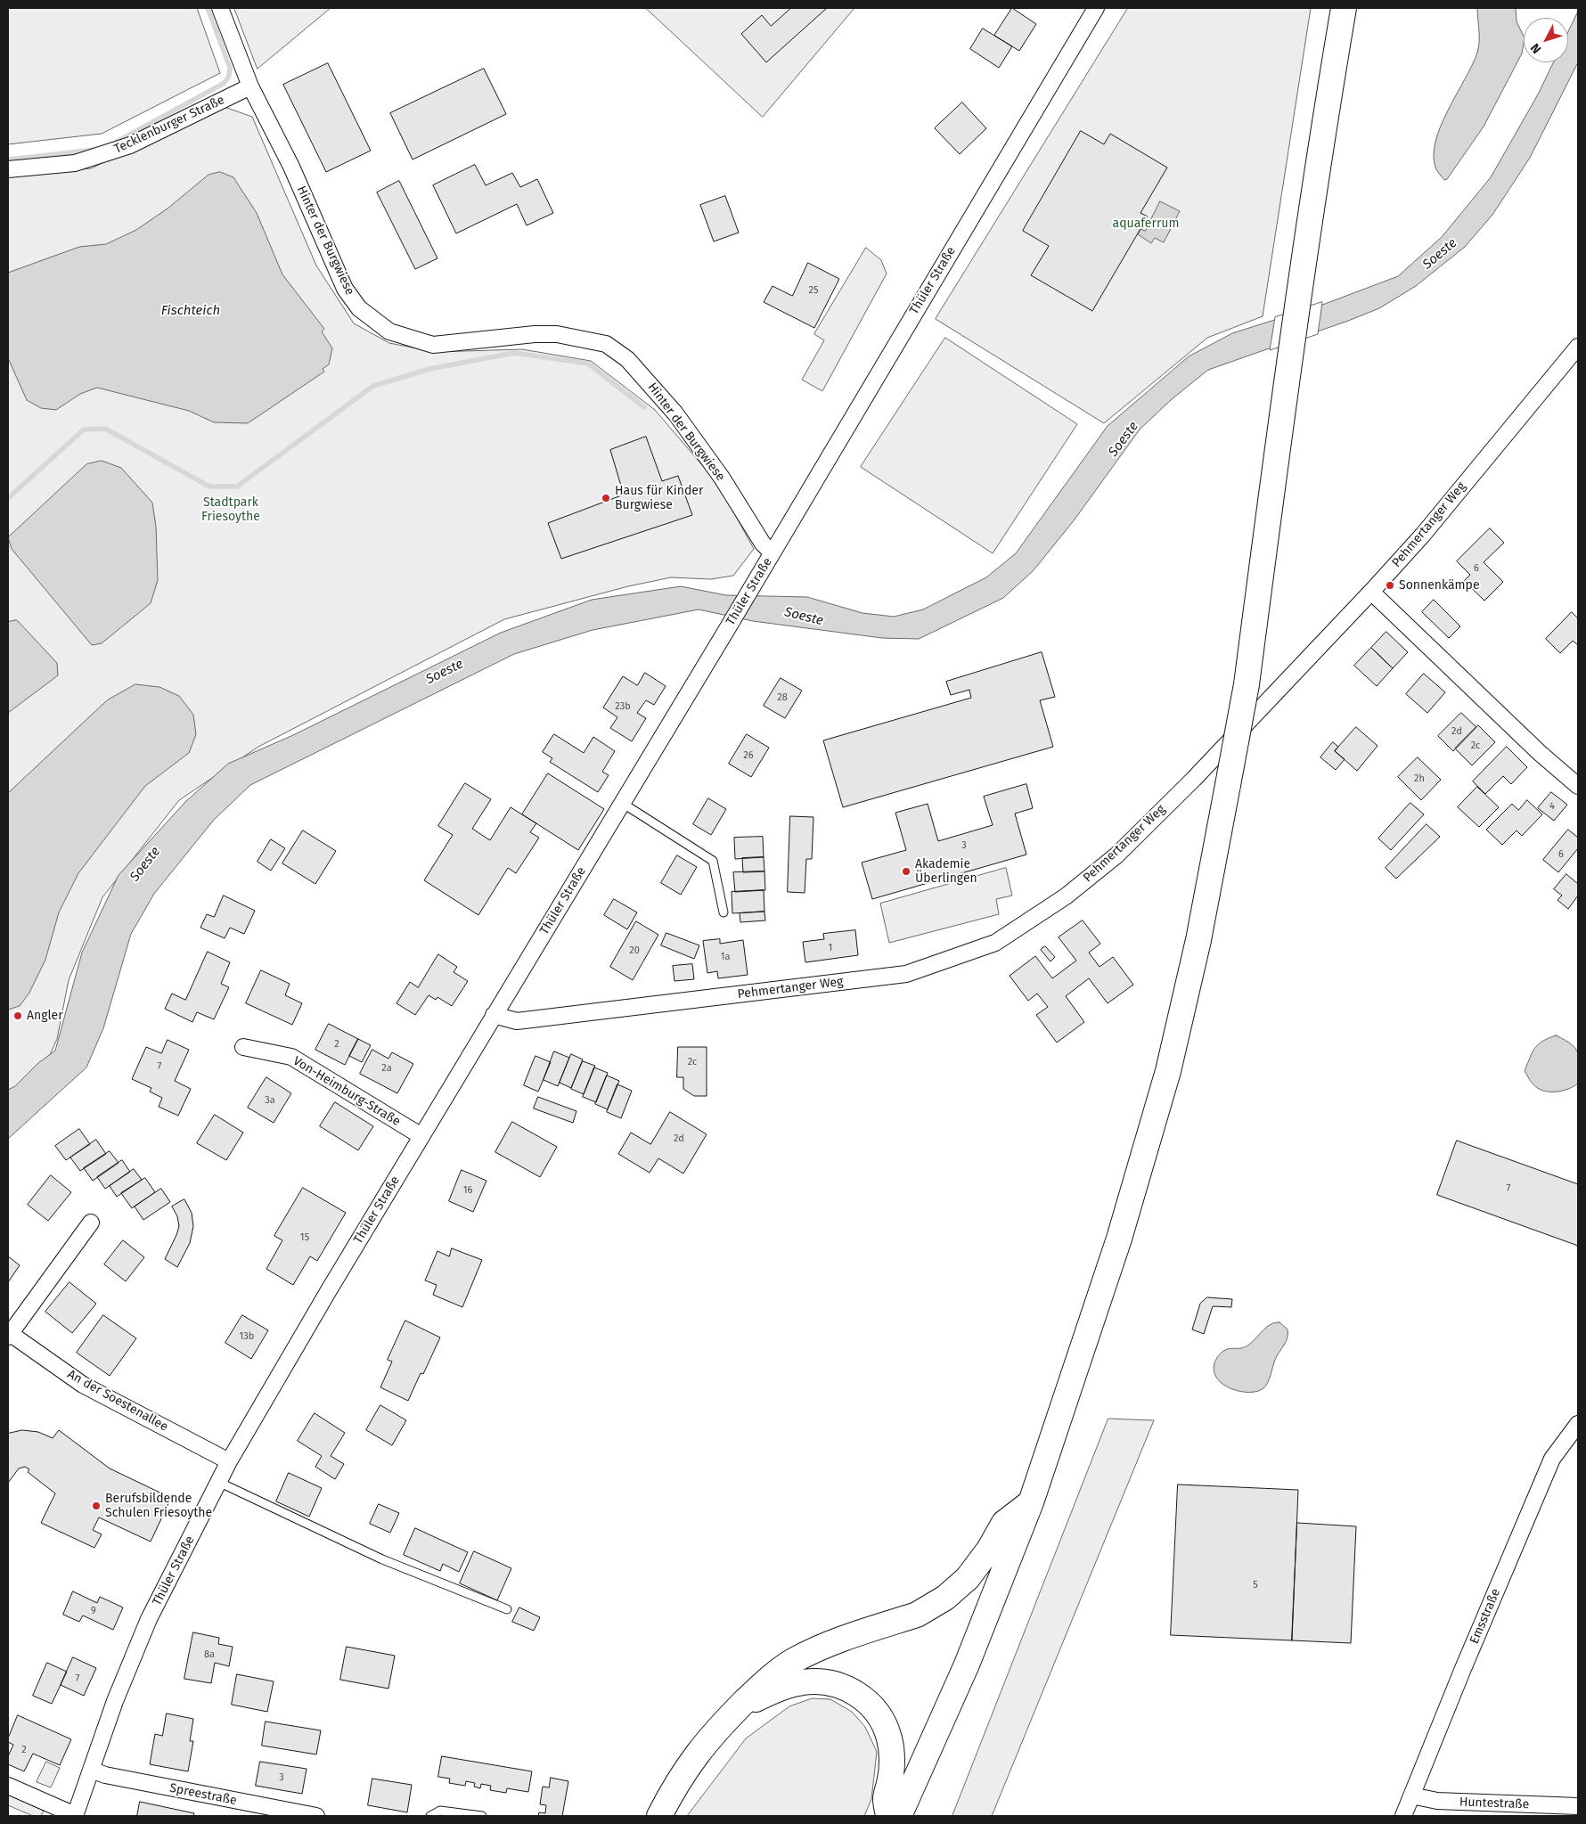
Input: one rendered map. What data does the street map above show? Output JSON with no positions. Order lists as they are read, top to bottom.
{
  "streets": {
    "street": [
      "Tecklenburger Straße",
      "Hinter der Burgwiese",
      "Thüler Straße",
      "Pehmertanger Weg",
      "Von-Heimburg-Straße",
      "An der Soestenallee",
      "Emsstraße",
      "Spreestraße",
      "Huntestraße"
    ]
  },
  "crossings": [
    ["Tecklenburger Straße", "Hinter der Burgwiese"],
    ["Hinter der Burgwiese", "Thüler Straße"],
    ["Thüler Straße", "Pehmertanger Weg"],
    ["Thüler Straße", "Von-Heimburg-Straße"],
    ["Thüler Straße", "An der Soestenallee"],
    ["Thüler Straße", "Spreestraße"],
    ["Emsstraße", "Huntestraße"]
  ],
  "water": ["Soeste", "Fischteich"],
  "parks": ["aquaferrum", "Stadtpark Friesoythe"],
  "places": [
    "Haus für Kinder Burgwiese",
    "Sonnenkämpe",
    "Akademie Überlingen",
    "Angler",
    "Berufsbildende Schulen Friesoythe"
  ],
  "house_numbers": [
    "25",
    "6",
    "28",
    "23b",
    "2d",
    "2c",
    "26",
    "2h",
    "4",
    "3",
    "6",
    "1",
    "20",
    "1a",
    "2",
    "2c",
    "7",
    "2a",
    "3a",
    "2d",
    "7",
    "16",
    "15",
    "13b",
    "5",
    "9",
    "8a",
    "7",
    "2",
    "3"
  ],
  "north": "bottom left"
}
